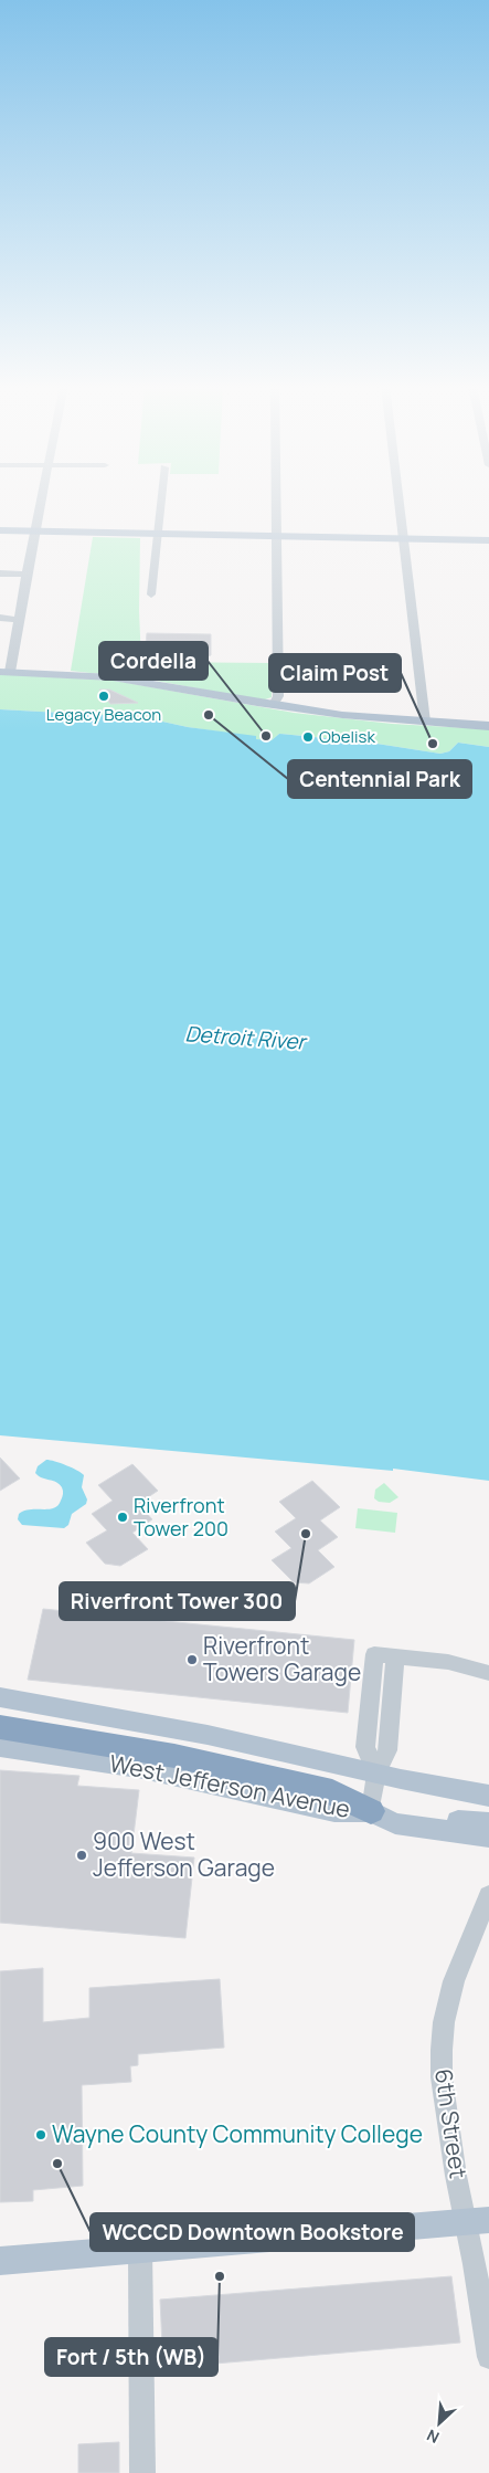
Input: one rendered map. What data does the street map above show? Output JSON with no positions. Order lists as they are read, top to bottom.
{
  "streets": {
    "main road": ["West Jefferson Avenue"],
    "street": ["6th Street"]
  },
  "water": ["Detroit River"],
  "places": [
    "Legacy Beacon",
    "Centennial Park",
    "Cordella",
    "Obelisk",
    "Claim Post",
    "Riverfront Tower 200",
    "Riverfront Tower 300",
    "Riverfront Towers Garage",
    "900 West Jefferson Garage",
    "Wayne County Community College",
    "WCCCD Downtown Bookstore",
    "Fort / 5th (WB)"
  ],
  "north": "bottom left"
}
